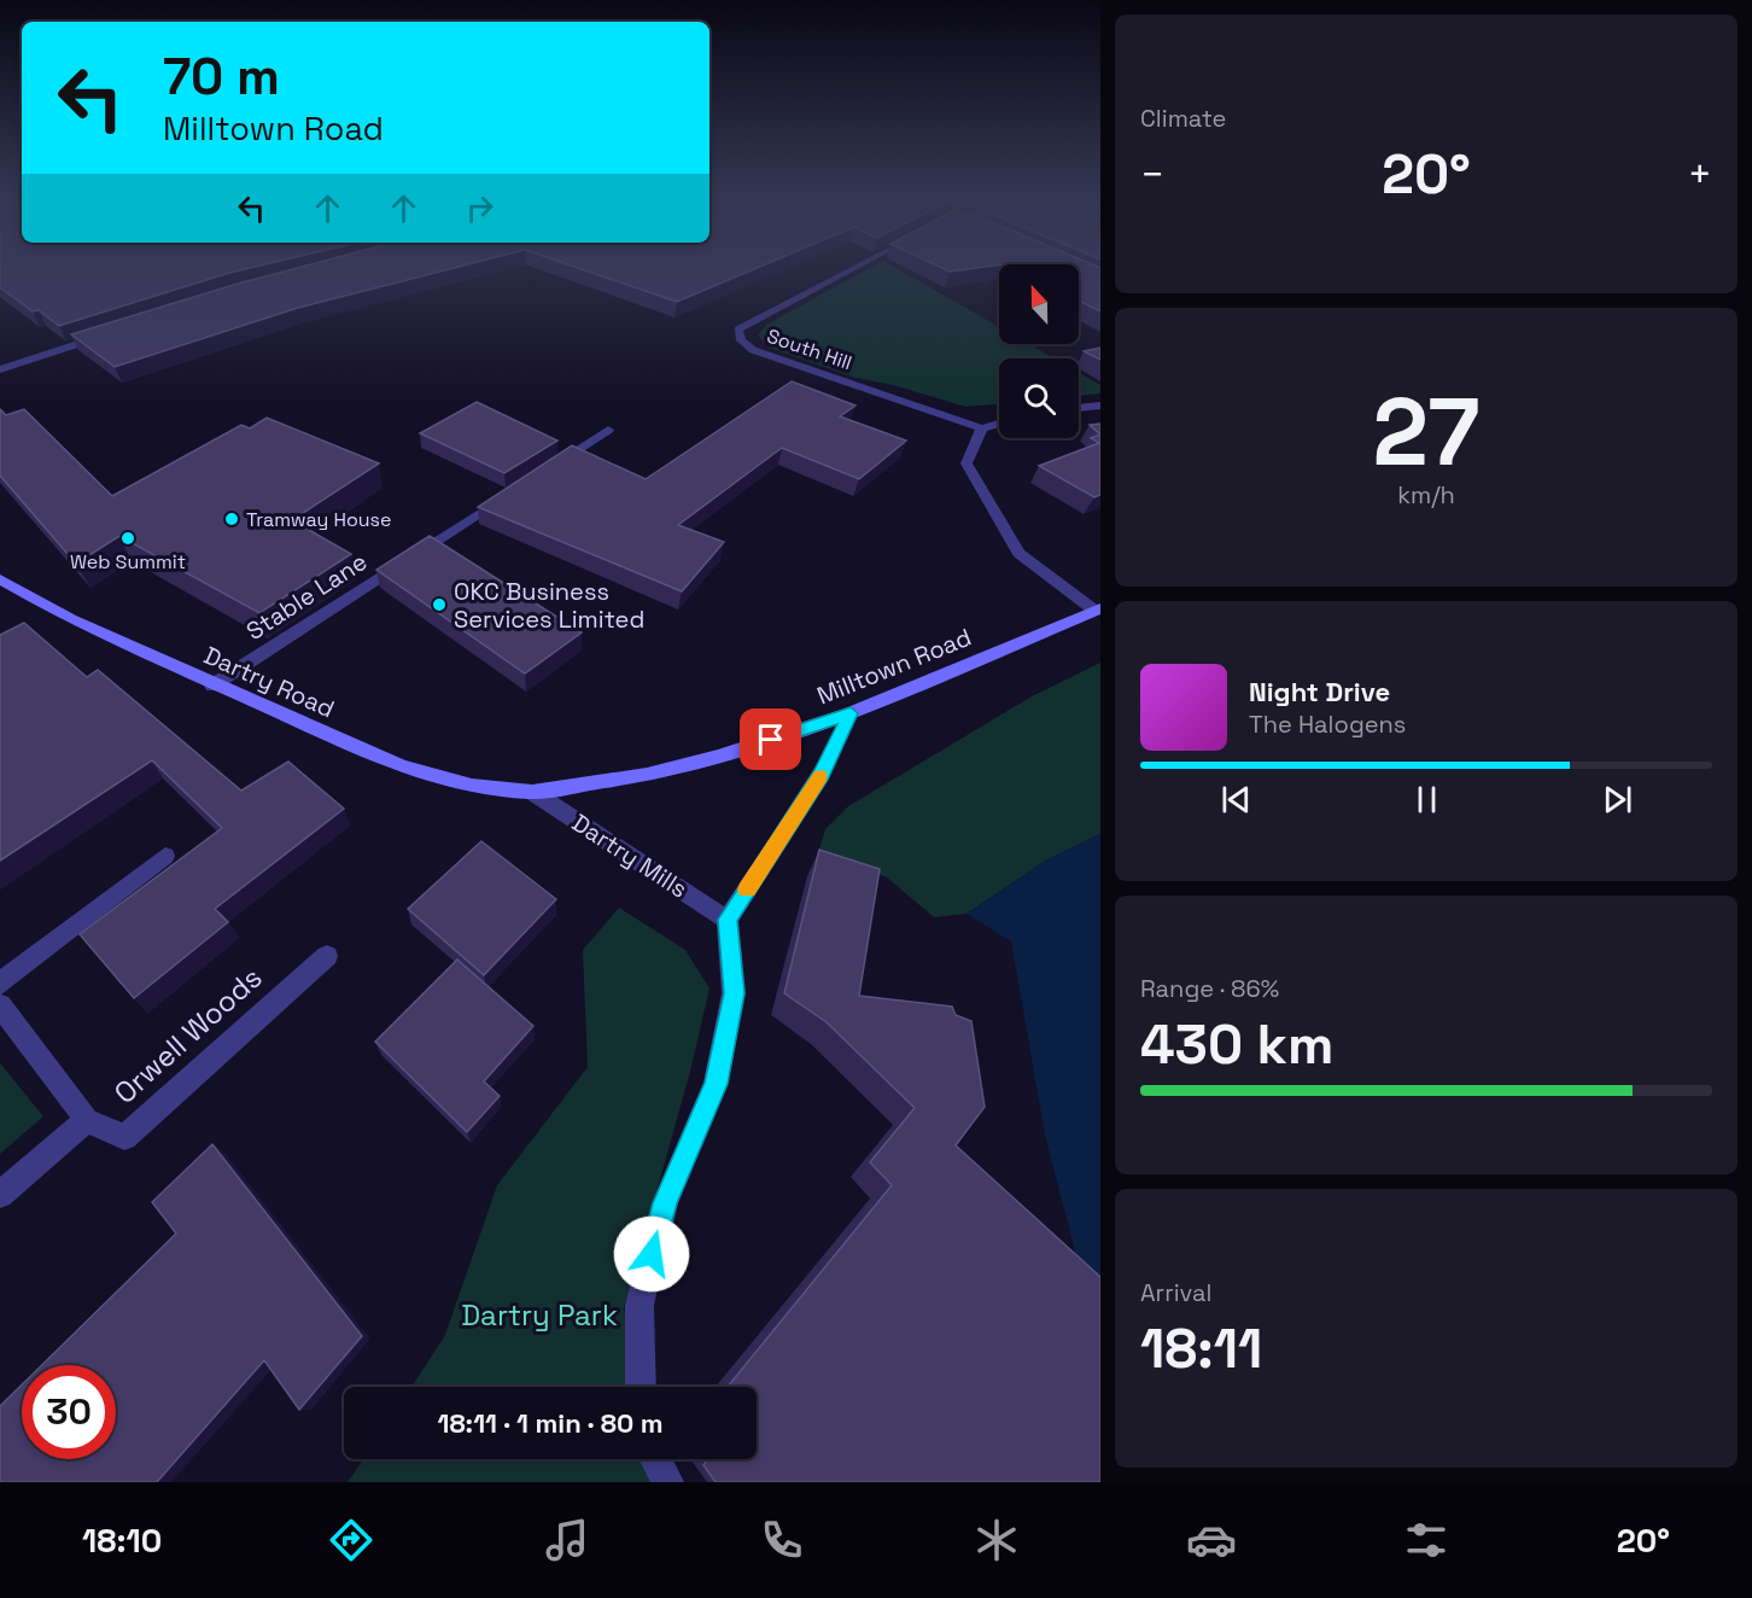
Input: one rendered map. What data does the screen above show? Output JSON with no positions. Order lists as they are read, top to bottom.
{
  "streets": {
    "main road": ["Milltown Road", "Dartry Road"],
    "street": [
      "South Hill",
      "Stable Lane",
      "Dartry Mills",
      "Orwell Woods"
    ]
  },
  "crossings": [
    ["Stable Lane", "Dartry Road"],
    ["Milltown Road", "Dartry Road"],
    ["Milltown Road", "Dartry Mills"],
    ["Dartry Road", "Dartry Mills"]
  ],
  "parks": ["Dartry Park"],
  "places": ["Tramway House", "Web Summit", "OKC Business Services Limited"],
  "north": "top",
  "page": {
    "tile": [
      "Climate",
      ["27", "km/h"],
      ["Range · 86%", "430 km"],
      ["Arrival", "18:11"]
    ],
    "turn": ["70 m", "Milltown Road"],
    "heat": ["−", "20°", "+"],
    "song": ["Night Drive", "The Halogens"],
    "limit": "30",
    "trip": "18:11 · 1 min · 80 m",
    "tabs": ["18:10", "20°"]
  }
}
